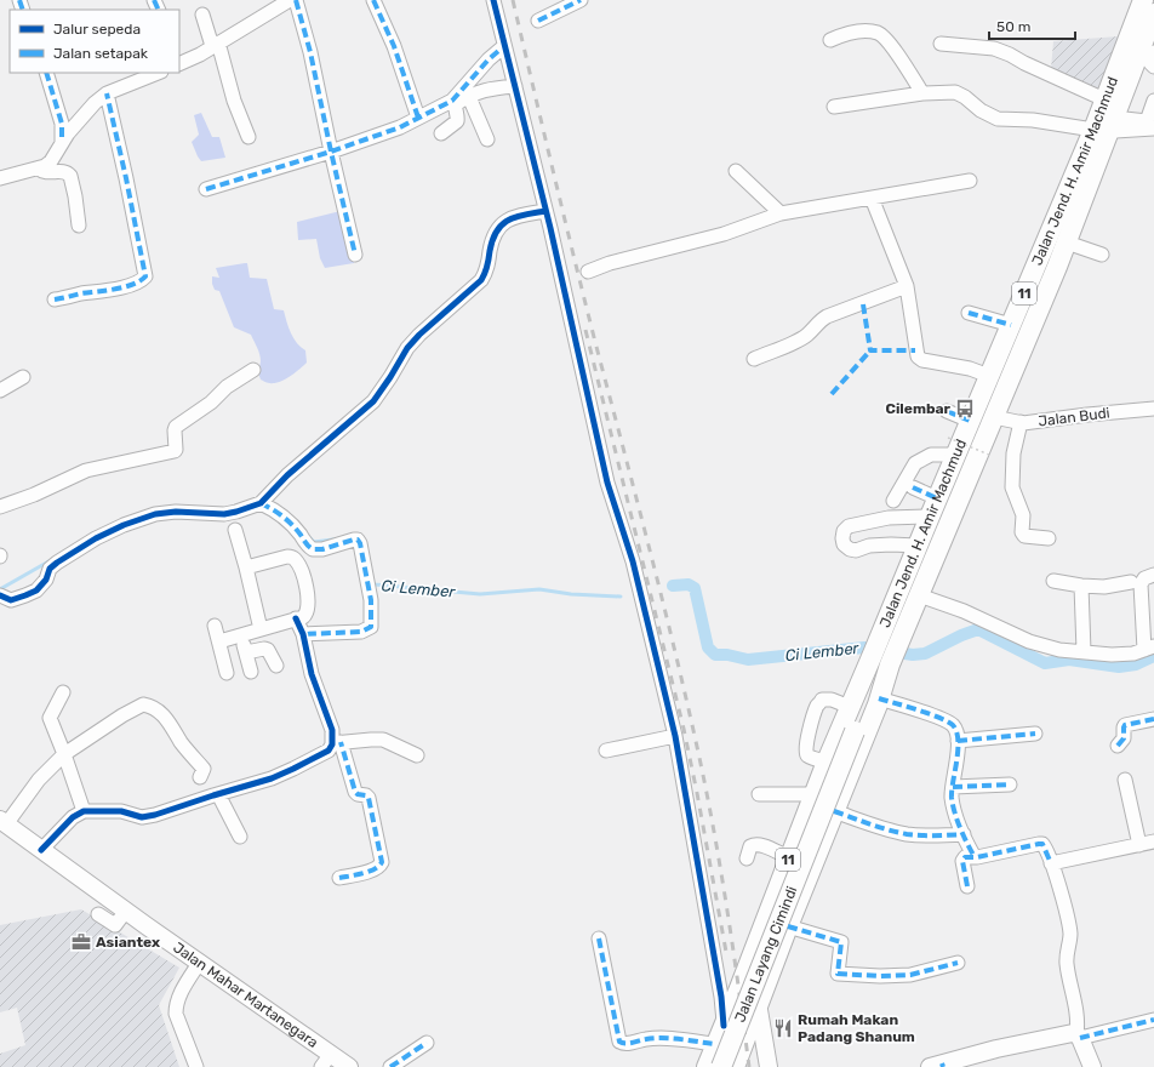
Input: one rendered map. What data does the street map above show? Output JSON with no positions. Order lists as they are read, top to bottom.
{
  "streets": {
    "highway": ["Jalan Jend. H. Amir Machmud", "11", "Jalan Layang Cimindi"],
    "main road": ["Jalan Mahar Martanegara"],
    "street": ["Jalan Budi"]
  },
  "crossings": [
    ["Jalan Jend. H. Amir Machmud", "Jalan Budi"],
    ["Jalan Jend. H. Amir Machmud", "Jalan Layang Cimindi"]
  ],
  "water": ["Ci Lember"],
  "places": {
    "bus stop": ["Cilembar"],
    "office": ["Asiantex"],
    "restaurant": ["Rumah Makan Padang Shanum"]
  },
  "legend": ["Jalur sepeda", "Jalan setapak"],
  "scale_bar": "50 m"
}
